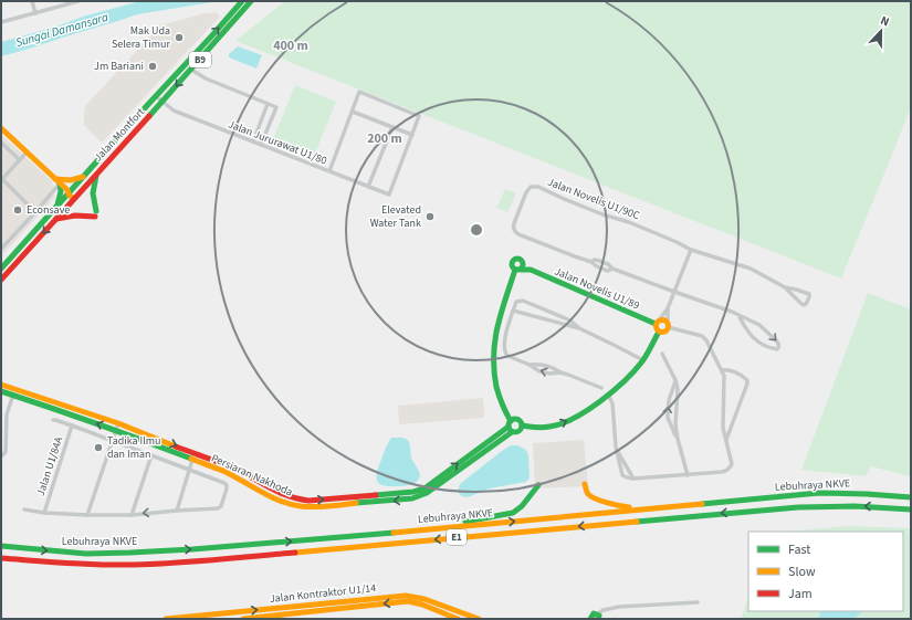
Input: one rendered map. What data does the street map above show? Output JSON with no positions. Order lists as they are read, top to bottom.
{
  "streets": {
    "main road": [
      "B9",
      "Jalan Montfort",
      "Jalan Novelis U1/89",
      "Persiaran Nakhoda",
      "Lebuhraya NKVE",
      "E1",
      "Jalan Kontraktor U1/14"
    ],
    "street": ["Jalan Jururawat U1/80", "Jalan Novelis U1/90C", "Jalan U1/84A"]
  },
  "crossings": [
    ["Jalan Montfort", "Jalan Jururawat U1/80"],
    ["Jalan Novelis U1/89", "Persiaran Nakhoda"]
  ],
  "water": ["Sungai Damansara"],
  "places": [
    "Mak Uda Selera Timur",
    "Jm Bariani",
    "Econsave",
    "Elevated Water Tank",
    "Tadika Ilmu dan Iman"
  ],
  "legend": ["Fast", "Slow", "Jam"],
  "north": "top",
  "rings": ["400 m", "200 m"]
}
